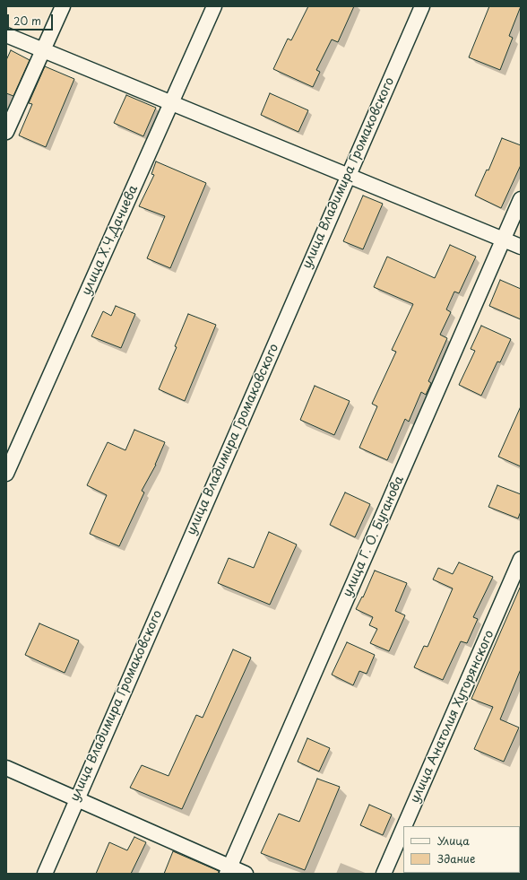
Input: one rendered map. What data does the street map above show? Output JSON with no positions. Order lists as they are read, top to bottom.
{
  "streets": {
    "street": [
      "улица Владимира Громаковского",
      "улица Х.Ч.Дачиева",
      "улица Г. О. Буганова",
      "улица Анатолия Хуторянского"
    ]
  },
  "legend": ["Улица", "Здание"],
  "scale_bar": "20 m"
}
